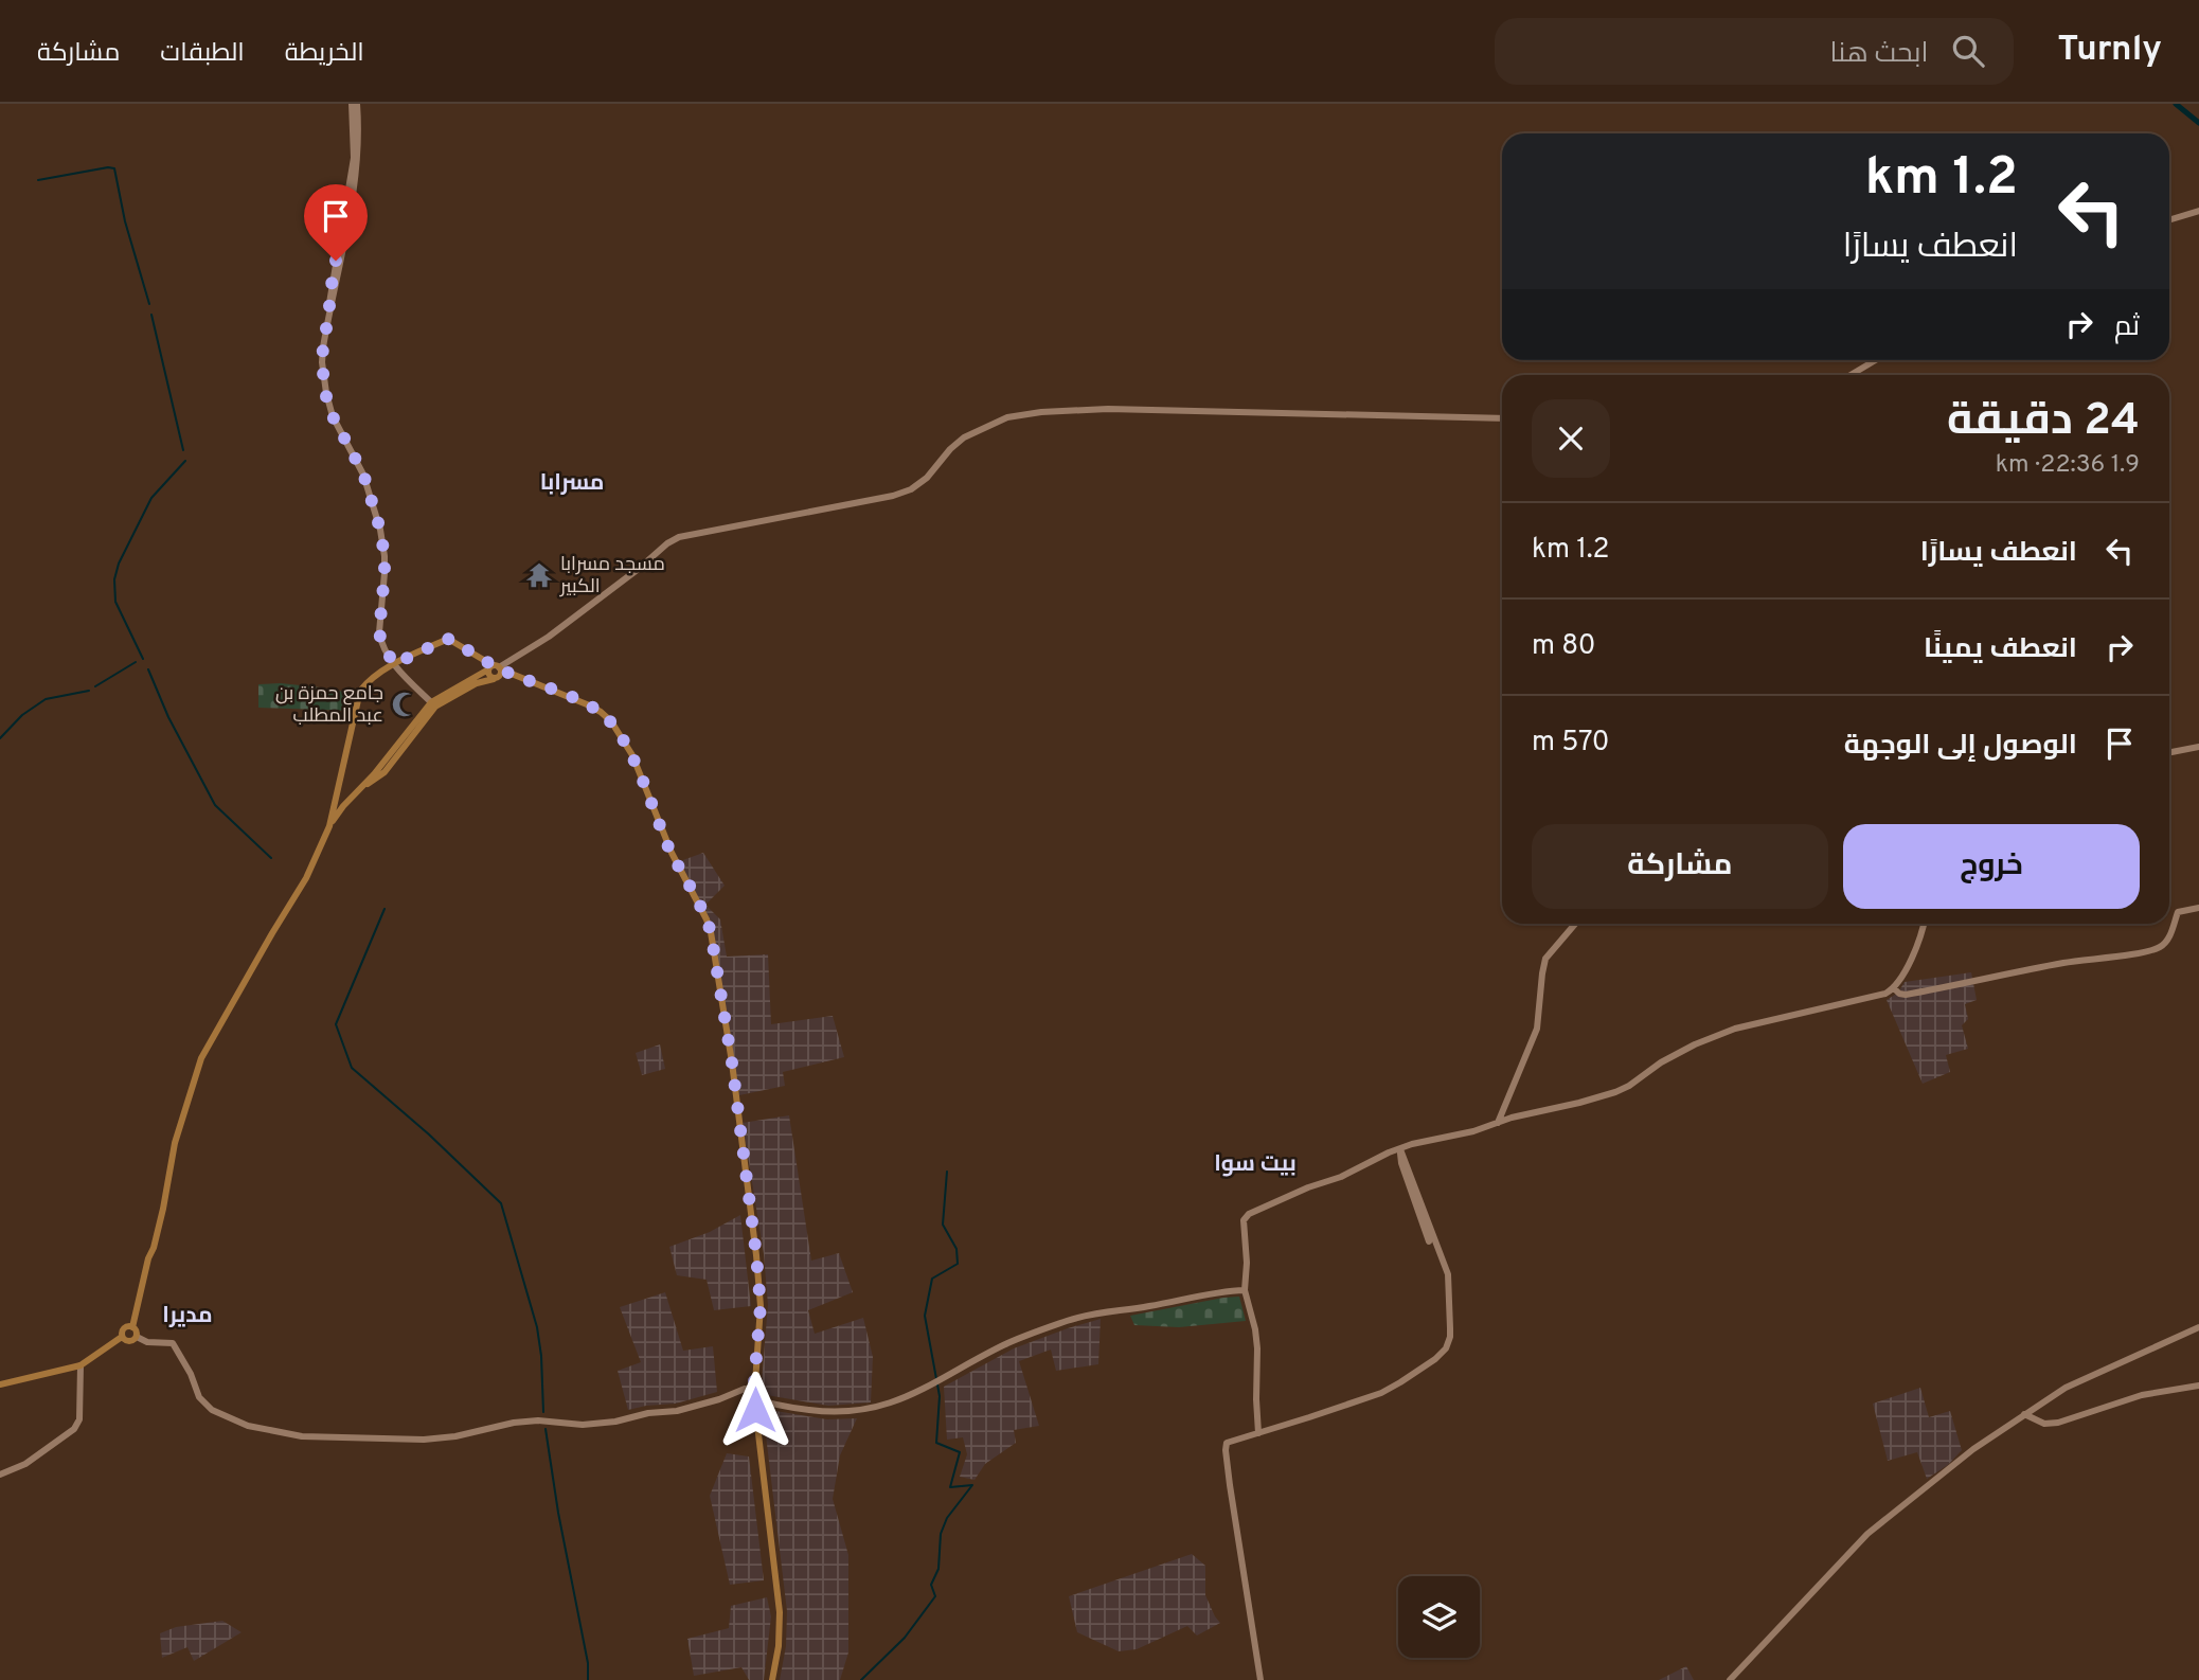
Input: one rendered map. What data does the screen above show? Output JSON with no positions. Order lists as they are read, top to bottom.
{
  "districts": ["مسرابا", "بيت سوا", "مديرا"],
  "places": {
    "temple": ["مسجد مسرابا الكبير"],
    "mosque": ["جامع حمزة بن عبد المطلب"]
  },
  "page": {
    "header": "Turnly",
    "search": "ابحث هنا",
    "nav": ["الخريطة", "الطبقات", "مشاركة"],
    "turn": ["1.2 km", "انعطف يسارًا"],
    "then": "ثم",
    "heading": ["24 دقيقة", "1.9 km · 22:36"],
    "list": [
      {
        "name": "انعطف يسارًا",
        "value": "1.2 km"
      },
      {
        "name": "انعطف يمينًا",
        "value": "80 m"
      },
      {
        "name": "الوصول إلى الوجهة",
        "value": "570 m"
      }
    ],
    "buttons": ["خروج", "مشاركة"]
  }
}
